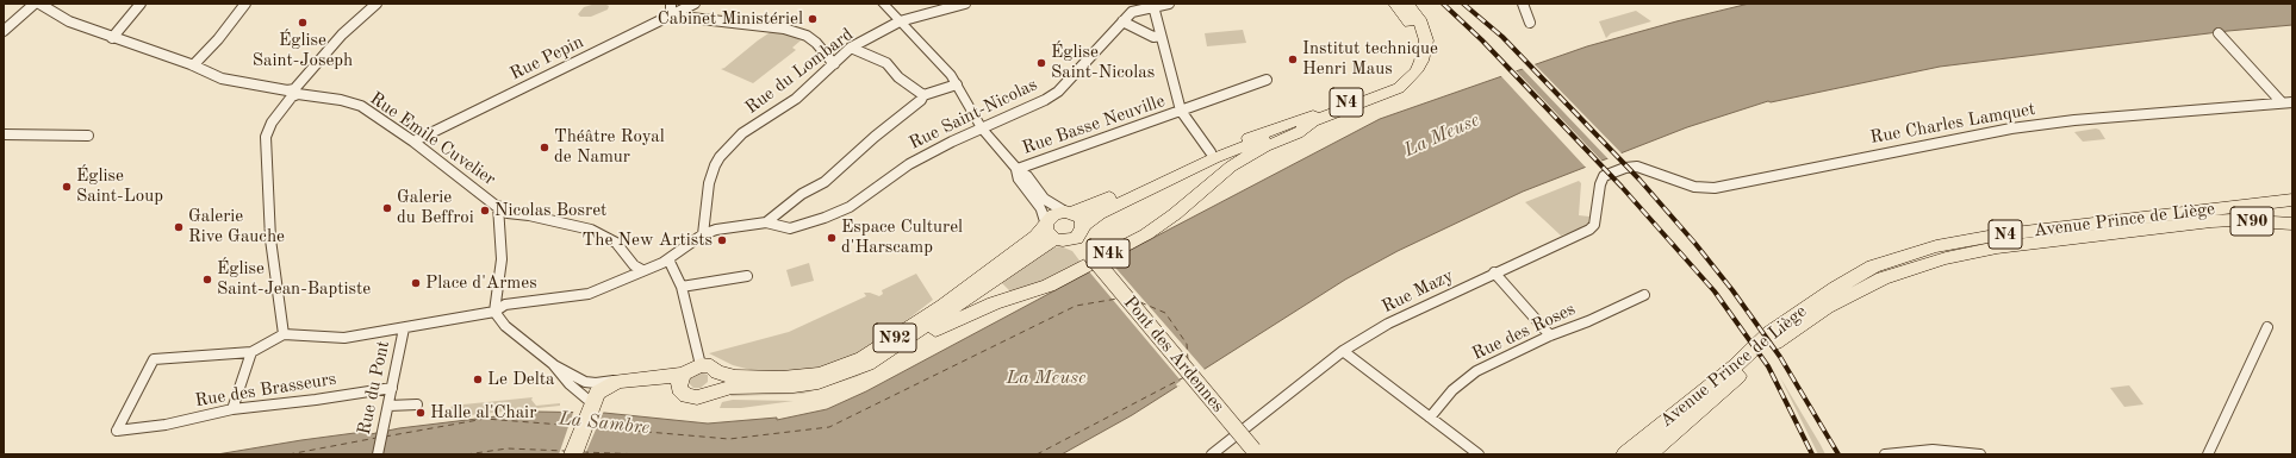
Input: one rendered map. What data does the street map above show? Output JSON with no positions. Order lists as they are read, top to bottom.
{
  "streets": {
    "main road": [
      "N4",
      "Avenue Prince de Liège",
      "N90",
      "N4k",
      "N92",
      "Pont des Ardennes"
    ],
    "street": [
      "Rue Pepin",
      "Rue du Lombard",
      "Rue Saint-Nicolas",
      "Rue Charles Lamquet",
      "Rue Basse Neuville",
      "Rue Emile Cuvelier",
      "Rue Mazy",
      "Rue des Roses",
      "Rue du Pont",
      "Rue des Brasseurs"
    ]
  },
  "crossings": [
    ["Rue Pepin", "Rue Emile Cuvelier"],
    ["N4", "Avenue Prince de Liège"],
    ["N4", "N4k"],
    ["N4", "N92"],
    ["N4", "Pont des Ardennes"],
    ["Rue Charles Lamquet", "Rue Mazy"],
    ["N4k", "N92"],
    ["N92", "Pont des Ardennes"],
    ["Rue du Pont", "Rue des Brasseurs"]
  ],
  "water": ["La Meuse", "La Sambre"],
  "places": [
    "Cabinet Ministériel",
    "Église Saint-Joseph",
    "Institut technique Henri Maus",
    "Église Saint-Nicolas",
    "Théâtre Royal de Namur",
    "Église Saint-Loup",
    "Galerie du Beffroi",
    "Nicolas Bosret",
    "Galerie Rive Gauche",
    "Espace Culturel d'Harscamp",
    "The New Artists",
    "Église Saint-Jean-Baptiste",
    "Place d'Armes",
    "Le Delta",
    "Halle al'Chair"
  ]
}
